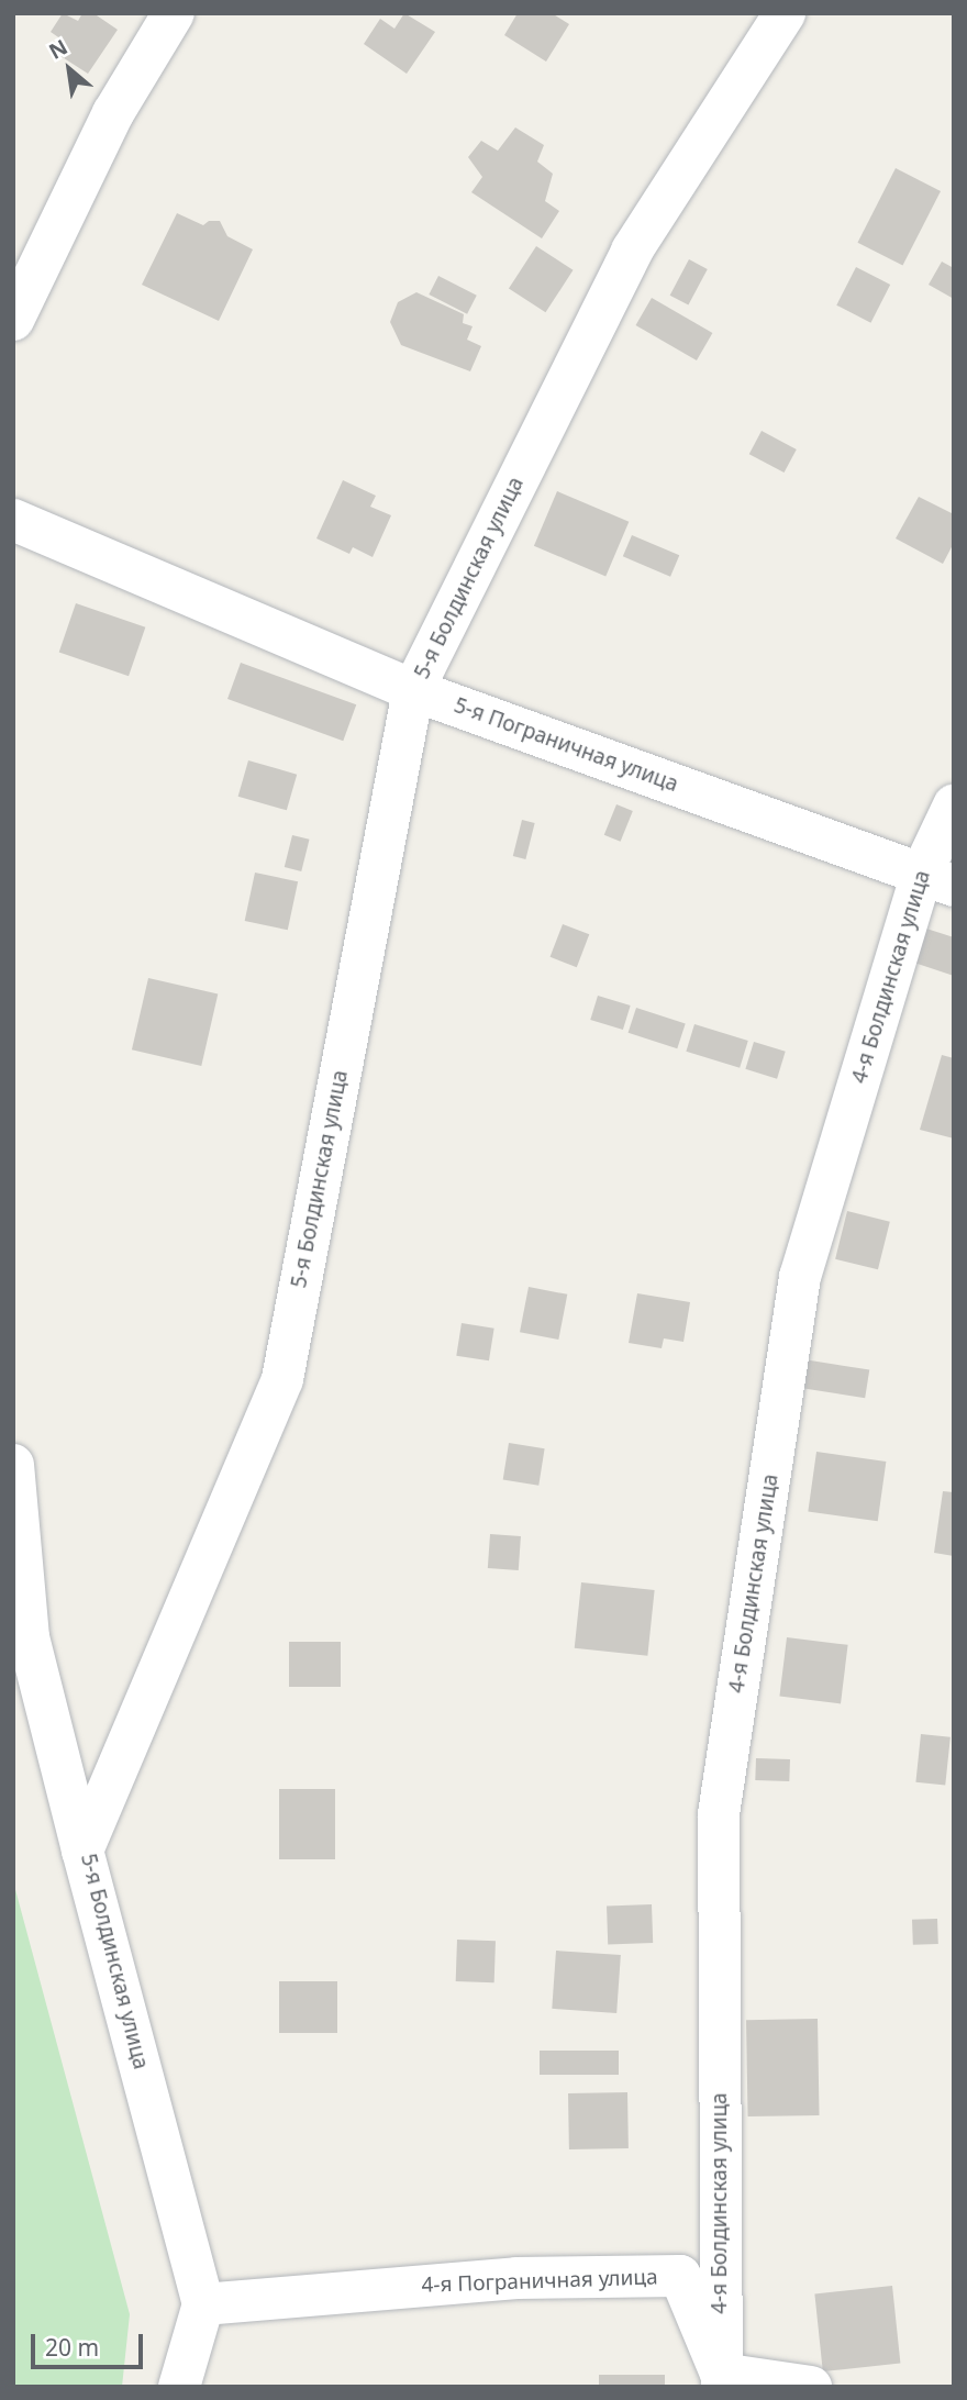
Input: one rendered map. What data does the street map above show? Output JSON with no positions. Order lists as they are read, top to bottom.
{
  "streets": {
    "street": [
      "5-я Болдинская улица",
      "5-я Пограничная улица",
      "4-я Болдинская улица",
      "4-я Пограничная улица"
    ]
  },
  "crossings": [
    ["5-я Болдинская улица", "5-я Пограничная улица"],
    ["5-я Болдинская улица", "4-я Пограничная улица"],
    ["5-я Пограничная улица", "4-я Болдинская улица"],
    ["4-я Болдинская улица", "4-я Пограничная улица"]
  ],
  "scale_bar": "20 m",
  "north": "top left"
}
